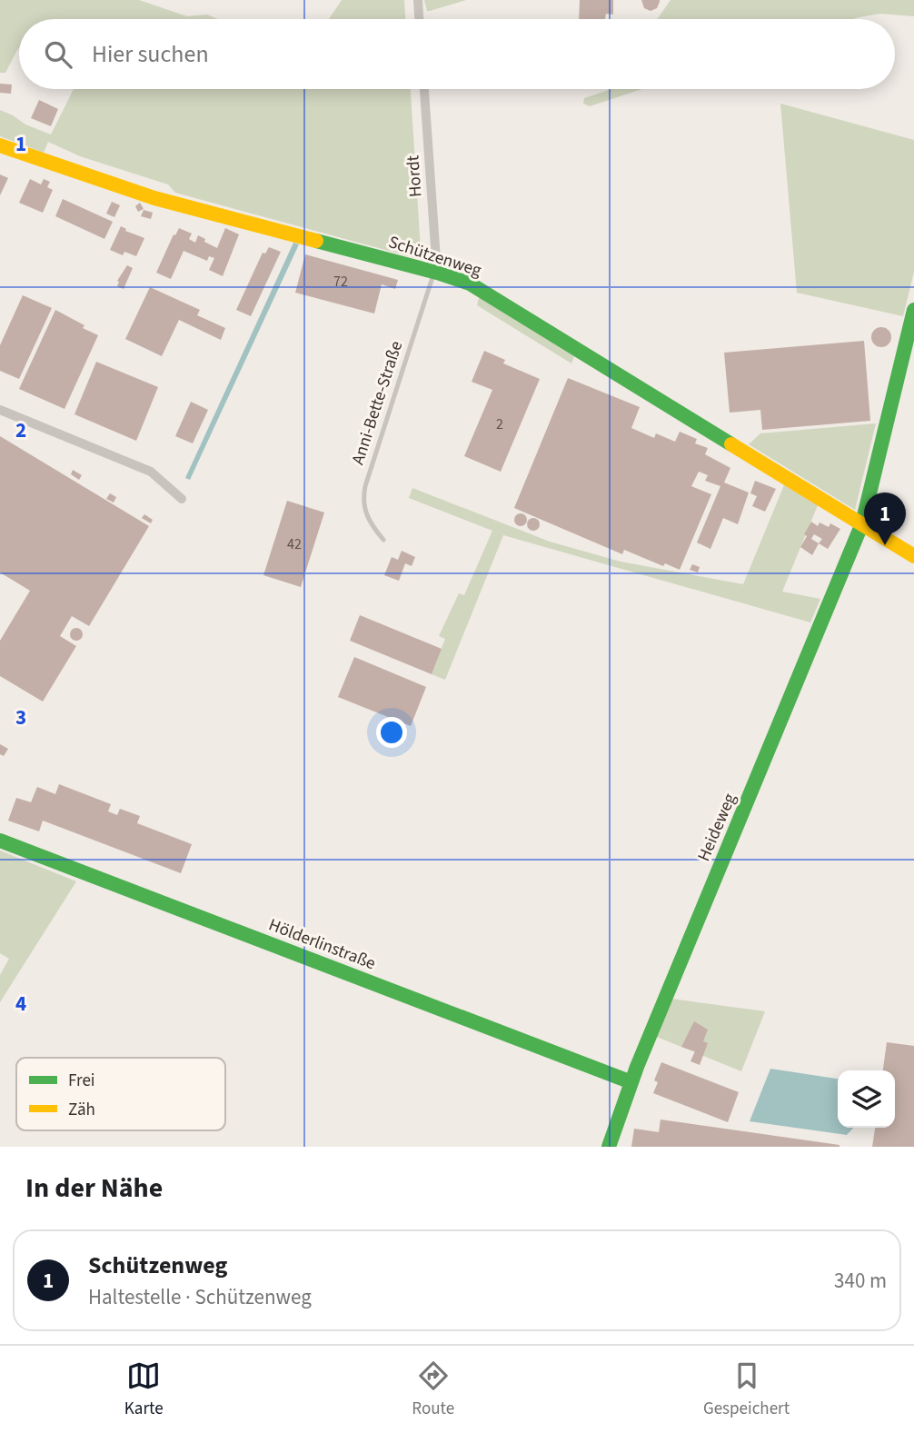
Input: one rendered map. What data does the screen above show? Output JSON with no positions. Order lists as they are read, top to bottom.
{
  "streets": {
    "street": [
      "Hordt",
      "Schützenweg",
      "Heideweg",
      "Hölderlinstraße"
    ],
    "lane": ["Anni-Bette-Straße"]
  },
  "crossings": [
    ["Hordt", "Schützenweg"],
    ["Hordt", "Anni-Bette-Straße"],
    ["Schützenweg", "Anni-Bette-Straße"],
    ["Schützenweg", "Heideweg"],
    ["Heideweg", "Hölderlinstraße"]
  ],
  "house_numbers": ["72", "2", "42"],
  "legend": ["Frei", "Zäh"],
  "page": {
    "search": "Hier suchen",
    "pins": "1",
    "heading": "In der Nähe",
    "list": [
      {
        "mark": "1",
        "name": "Schützenweg",
        "note": "Haltestelle · Schützenweg",
        "value": "340 m"
      }
    ],
    "nav": ["Karte", "Route", "Gespeichert"]
  },
  "grid": {
    "rows": [
      "1",
      "2",
      "3",
      "4"
    ]
  }
}
